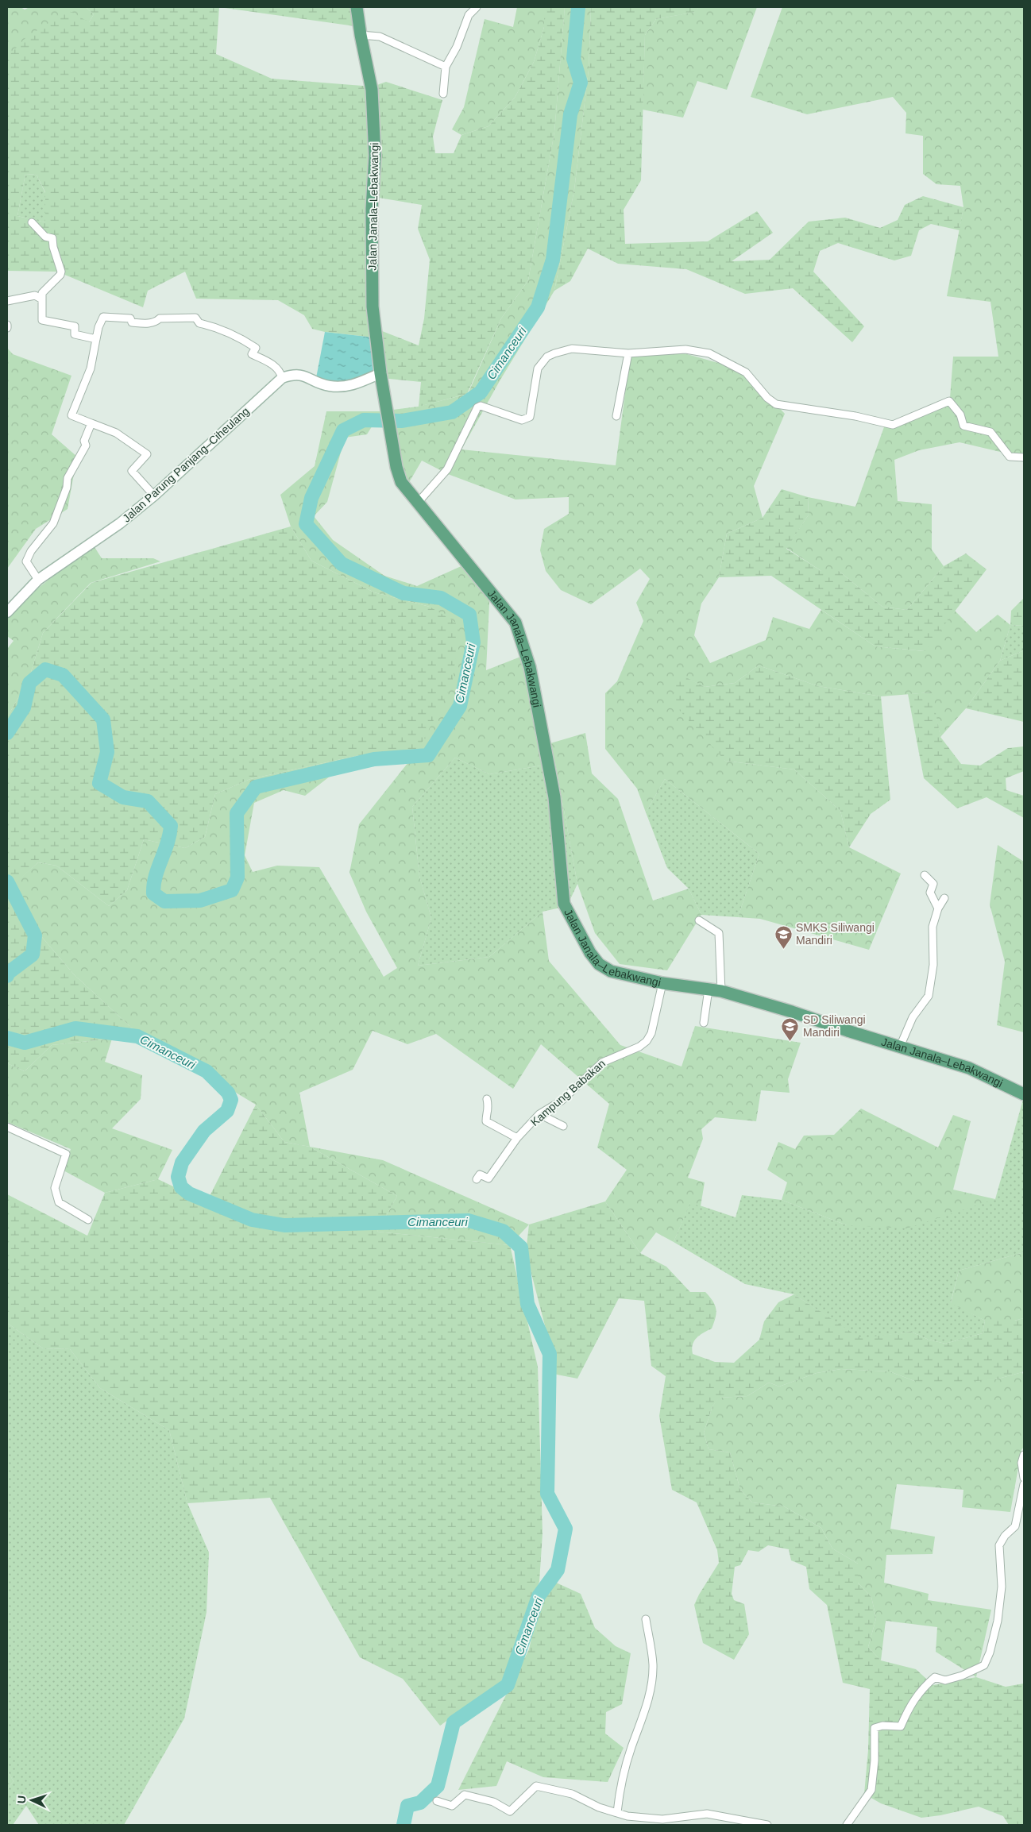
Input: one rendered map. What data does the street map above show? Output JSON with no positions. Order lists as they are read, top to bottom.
{
  "streets": {
    "main road": ["Jalan Janala–Lebakwangi"],
    "street": ["Jalan Parung Panjang–Ciheulang", "Kampung Babakan"]
  },
  "crossings": [
    ["Jalan Janala–Lebakwangi", "Kampung Babakan"]
  ],
  "water": ["Cimanceuri"],
  "places": {
    "school or university": ["SMKS Siliwangi Mandiri", "SD Siliwangi Mandiri"]
  },
  "north": "left"
}
